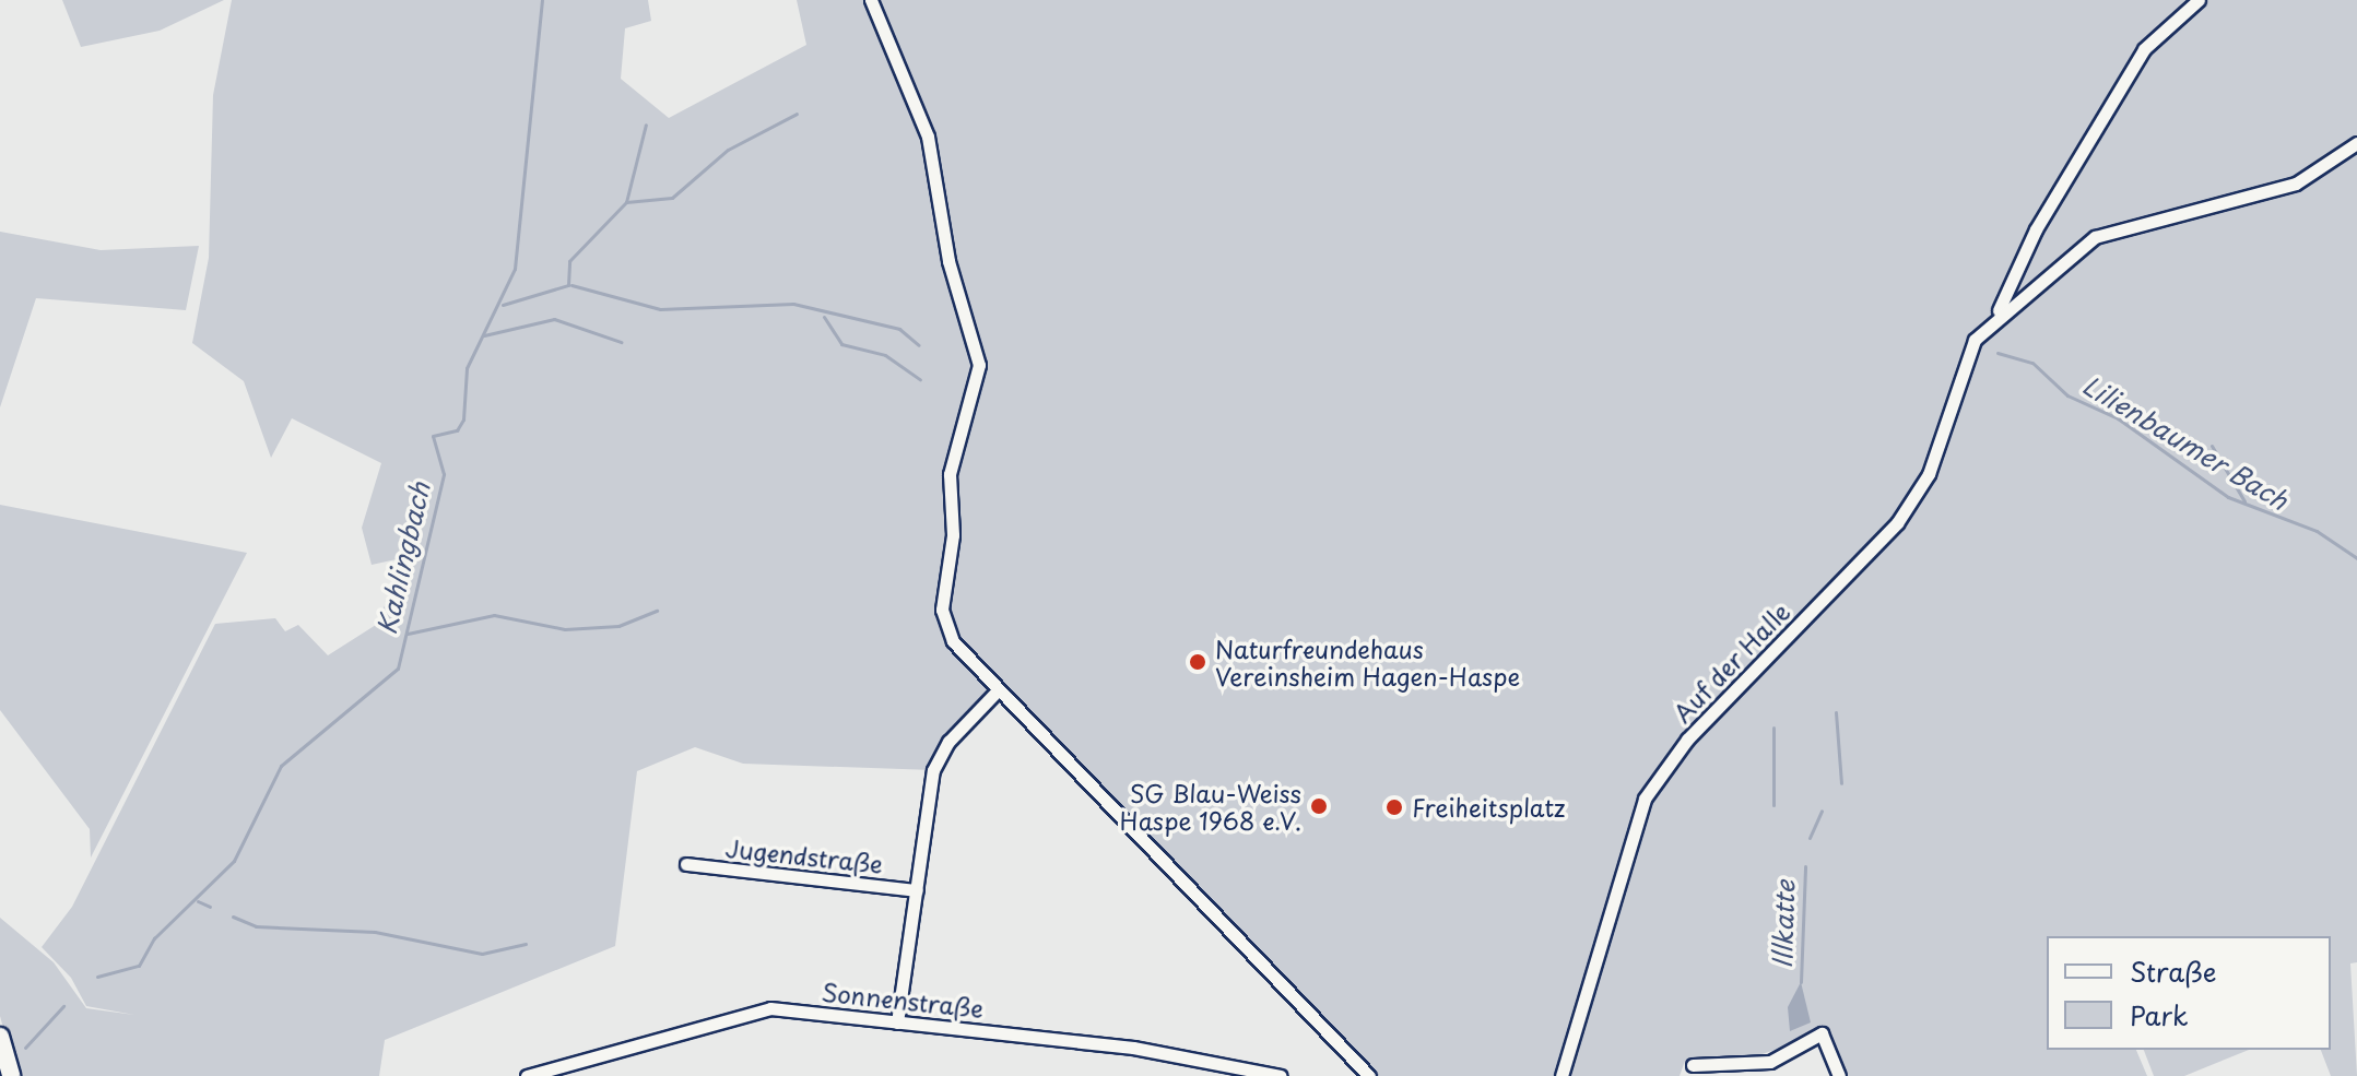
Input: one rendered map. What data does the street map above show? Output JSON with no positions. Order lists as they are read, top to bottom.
{
  "streets": {
    "street": ["Auf der Halle", "Jugendstraße", "Sonnenstraße"]
  },
  "water": ["Lilienbaumer Bach", "Kahlingbach", "Illkatte"],
  "places": ["Naturfreundehaus Vereinsheim Hagen-Haspe", "SG Blau-Weiss Haspe 1968 e.V.", "Freiheitsplatz"],
  "legend": ["Straße", "Park"]
}
